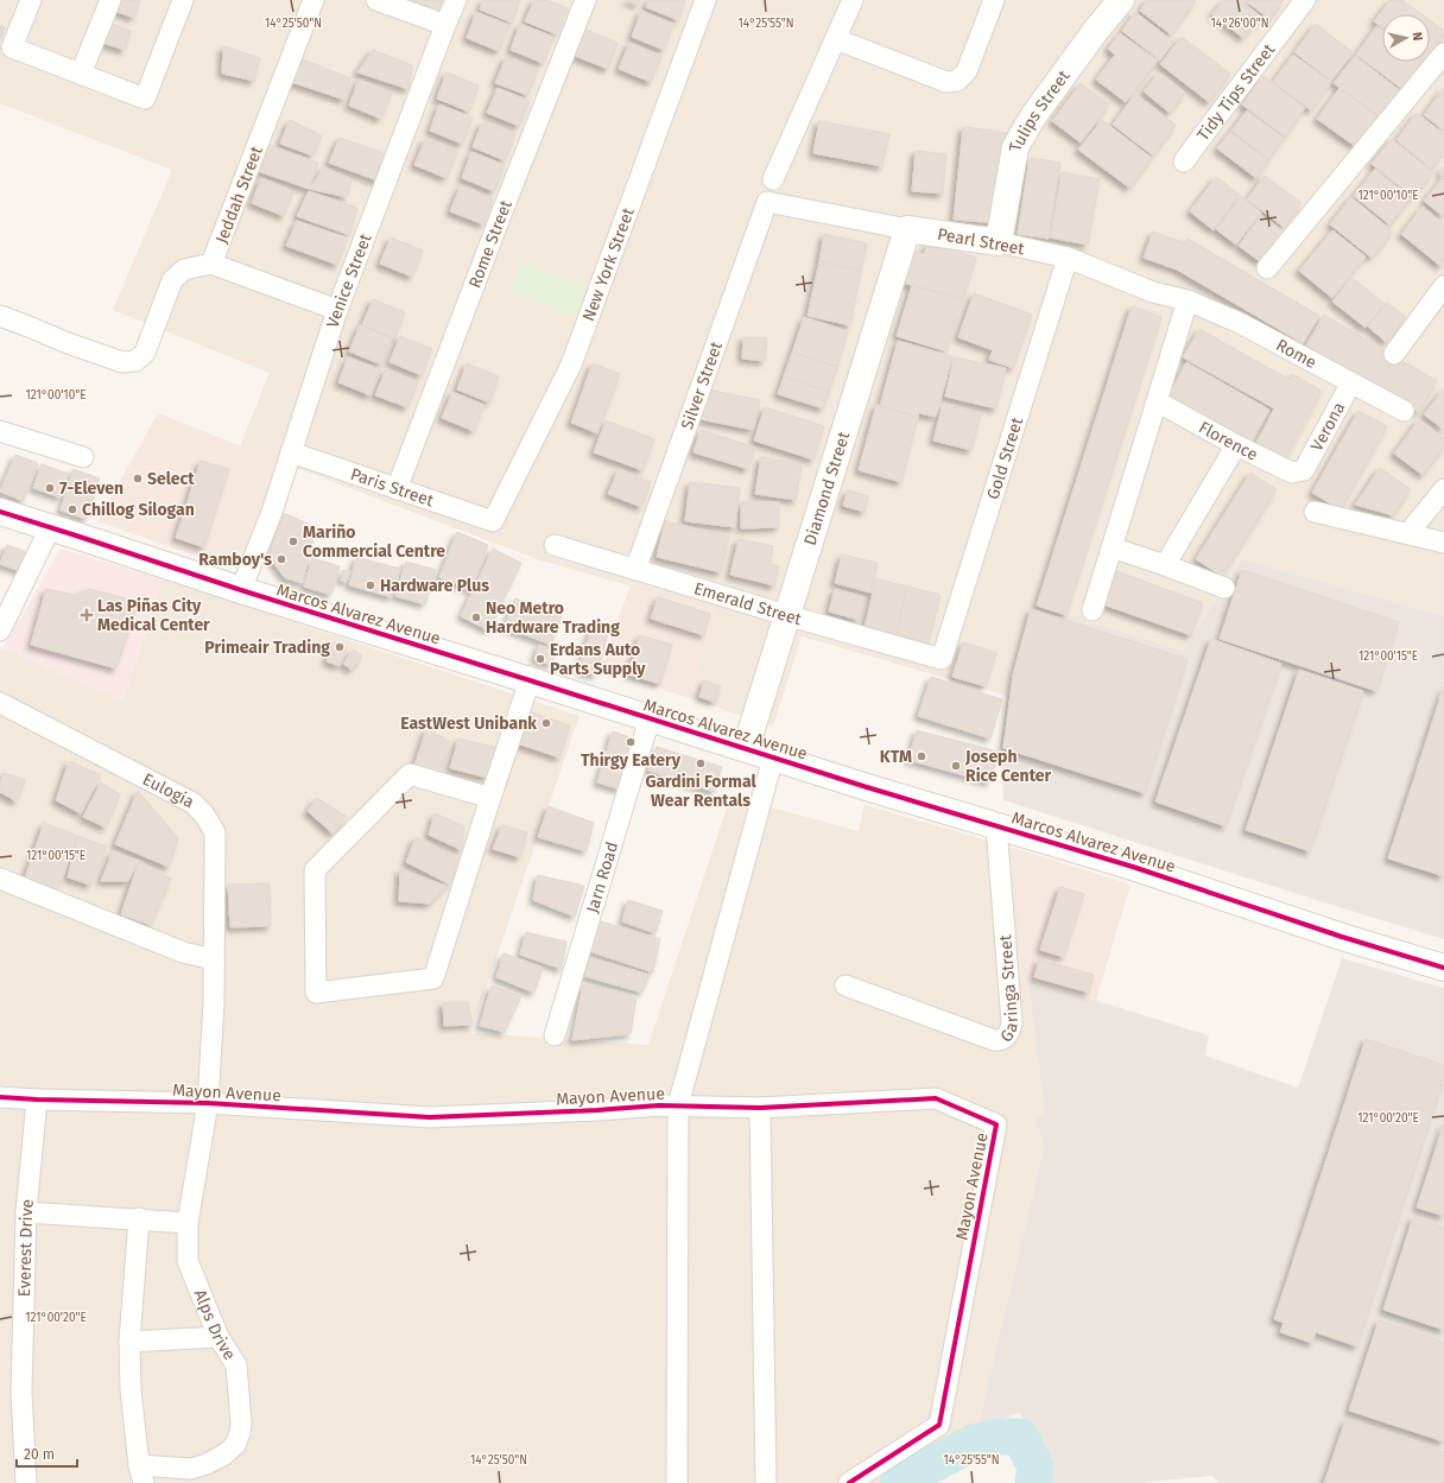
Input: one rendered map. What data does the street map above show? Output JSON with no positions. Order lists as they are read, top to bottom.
{
  "streets": {
    "main road": [
      "Tulips Street",
      "Pearl Street",
      "Diamond Street",
      "Marcos Alvarez Avenue"
    ],
    "street": [
      "Tidy Tips Street",
      "Jeddah Street",
      "Rome Street",
      "New York Street",
      "Venice Street",
      "Rome",
      "Silver Street",
      "Verona",
      "Florence",
      "Gold Street",
      "Paris Street",
      "Emerald Street",
      "Eulogia",
      "Jarn Road",
      "Garinga Street",
      "Mayon Avenue",
      "Everest Drive",
      "Alps Drive"
    ]
  },
  "crossings": [
    ["Tulips Street", "Pearl Street"],
    ["Jeddah Street", "Venice Street"],
    ["Pearl Street", "Rome"],
    ["Pearl Street", "Silver Street"],
    ["Pearl Street", "Gold Street"],
    ["Pearl Street", "Diamond Street"],
    ["Rome Street", "Paris Street"],
    ["New York Street", "Paris Street"],
    ["Venice Street", "Paris Street"],
    ["Venice Street", "Marcos Alvarez Avenue"],
    ["Rome", "Verona"],
    ["Silver Street", "Emerald Street"],
    ["Verona", "Florence"],
    ["Gold Street", "Emerald Street"],
    ["Diamond Street", "Emerald Street"],
    ["Diamond Street", "Marcos Alvarez Avenue"],
    ["Marcos Alvarez Avenue", "Jarn Road"],
    ["Marcos Alvarez Avenue", "Garinga Street"],
    ["Eulogia", "Mayon Avenue"],
    ["Eulogia", "Alps Drive"],
    ["Mayon Avenue", "Everest Drive"],
    ["Mayon Avenue", "Alps Drive"]
  ],
  "places": {
    "other": [
      "Select",
      "7-Eleven",
      "Chillog Silogan",
      "Mariño Commercial Centre",
      "Ramboy's",
      "Hardware Plus",
      "Neo Metro Hardware Trading",
      "Primeair Trading",
      "Erdans Auto Parts Supply",
      "EastWest Unibank",
      "Thirgy Eatery",
      "KTM",
      "Gardini Formal Wear Rentals",
      "Joseph Rice Center"
    ],
    "health": ["Las Piñas City Medical Center"]
  },
  "scale_bar": "20 m",
  "north": "right",
  "coordinates": [
    "14°25'50\"N",
    "14°25'55\"N",
    "14°26'00\"N",
    "121°00'10\"E",
    "121°00'15\"E",
    "121°00'20\"E"
  ]
}
